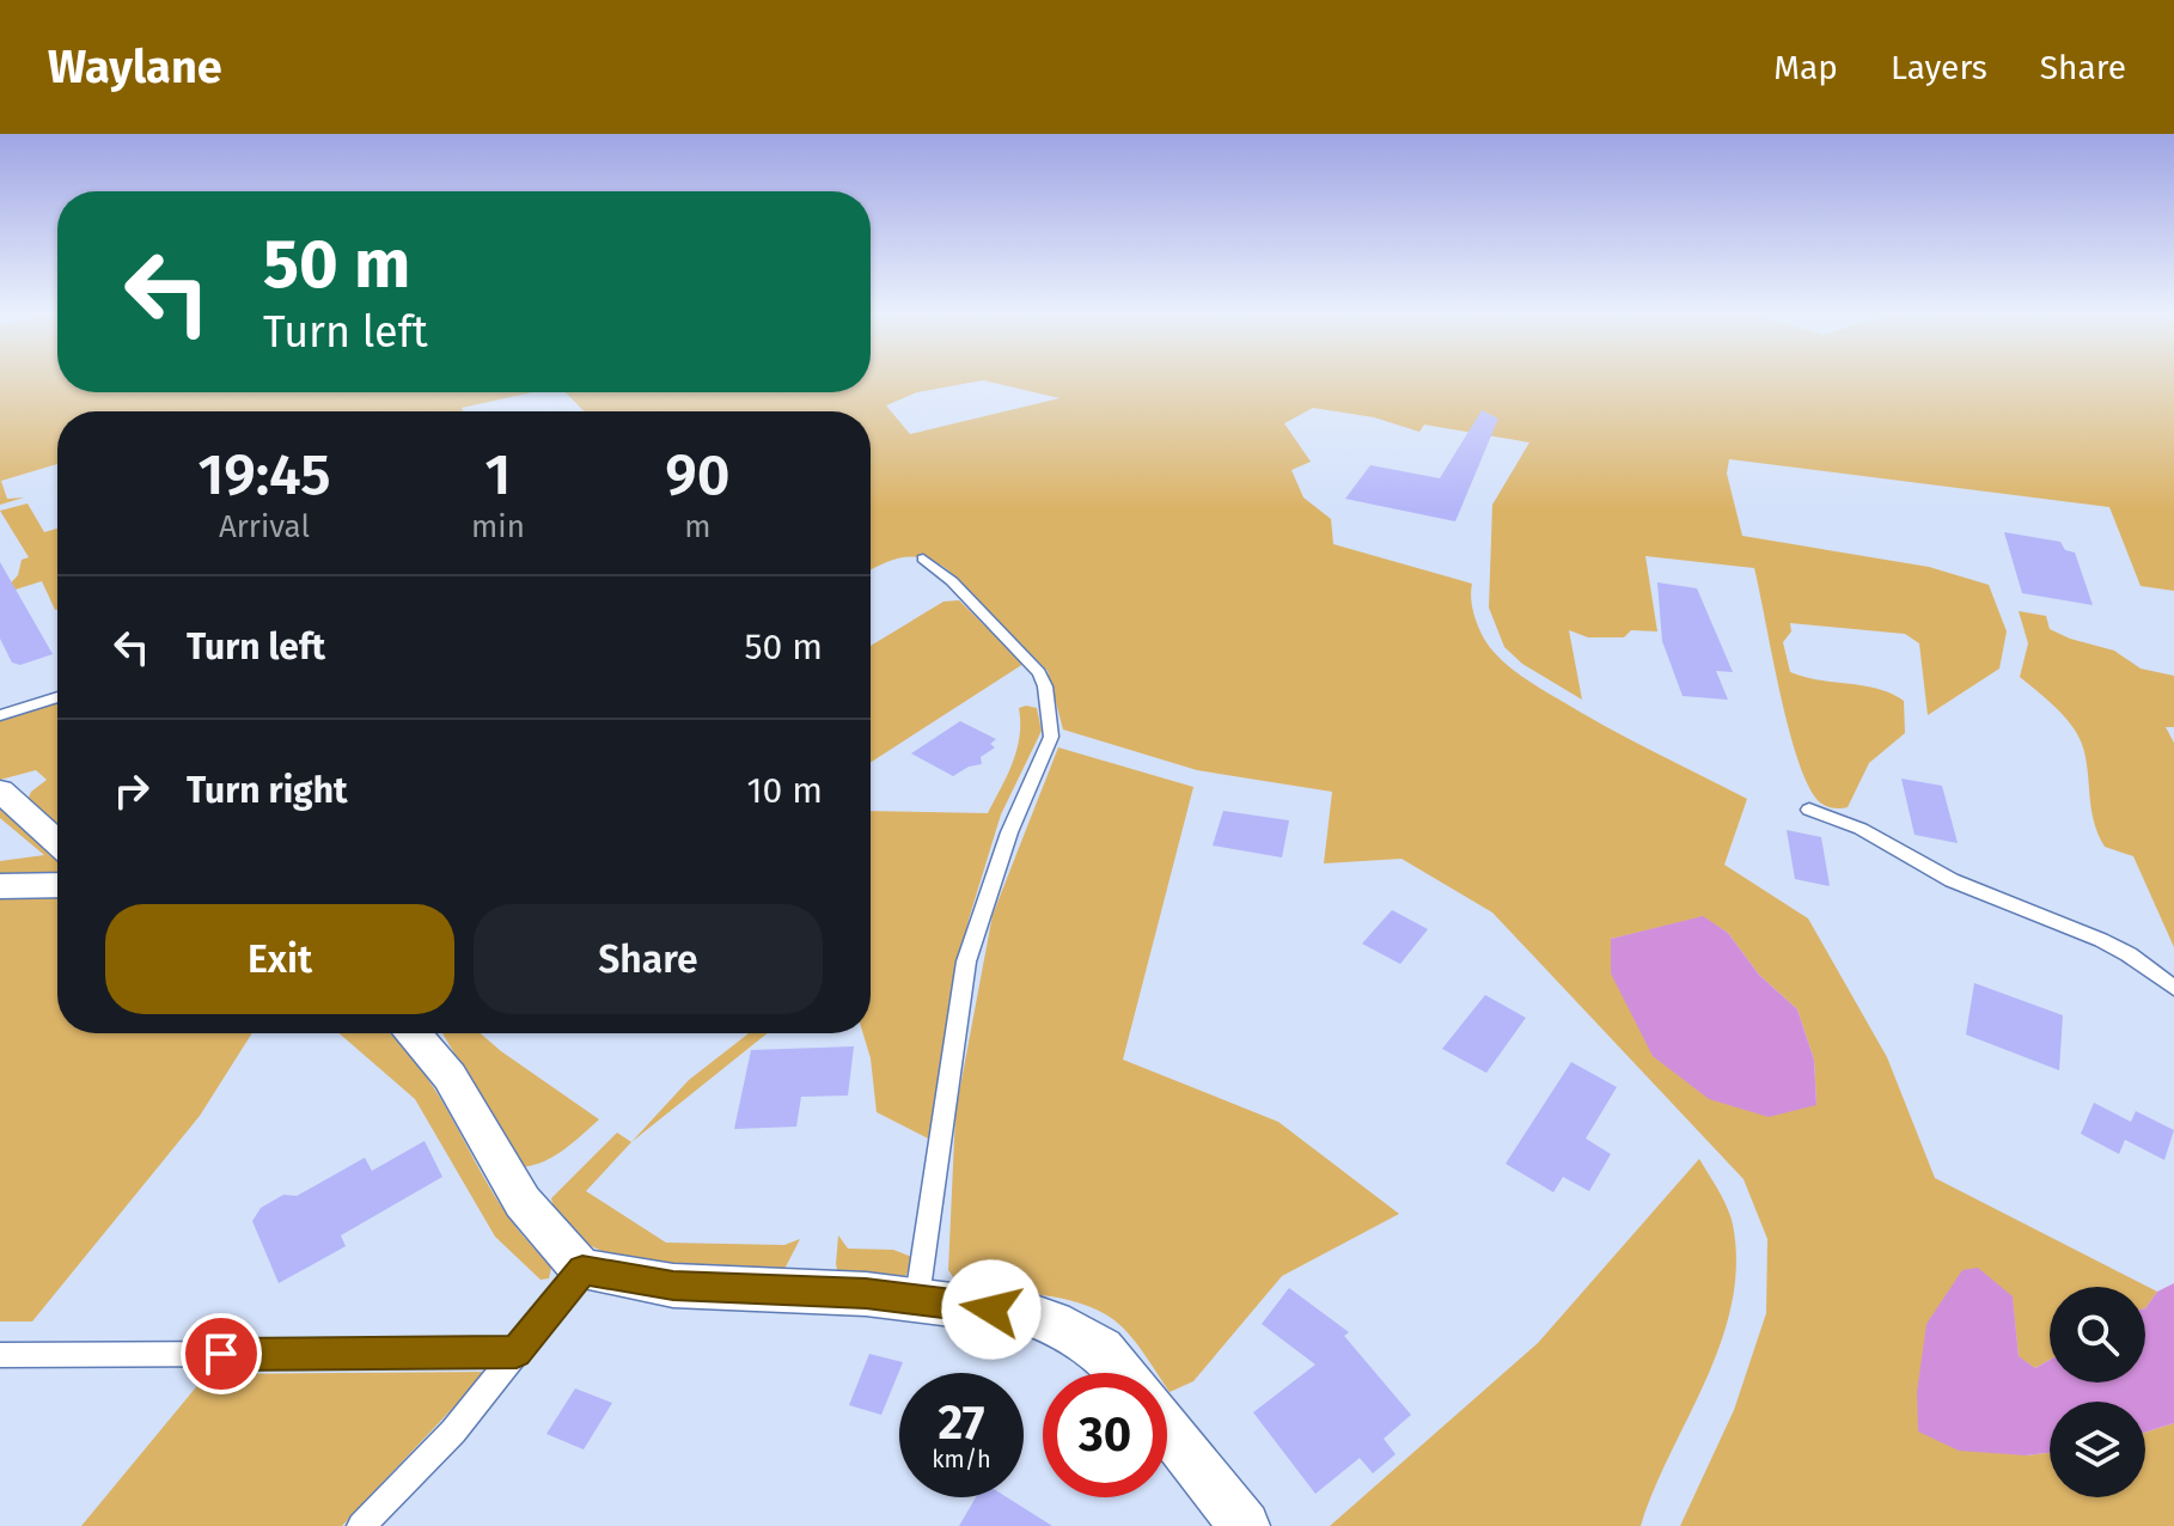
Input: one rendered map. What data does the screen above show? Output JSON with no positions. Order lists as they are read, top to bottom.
{
  "page": {
    "header": "Waylane",
    "nav": ["Map", "Layers", "Share"],
    "turn": ["50 m", "Turn left"],
    "eta": [
      "19:45",
      "Arrival",
      "1",
      "min",
      "90",
      "m"
    ],
    "list": [
      {
        "name": "Turn left",
        "value": "50 m"
      },
      {
        "name": "Turn right",
        "value": "10 m"
      }
    ],
    "buttons": ["Exit", "Share"],
    "speed": "27 km/h",
    "limit": "30"
  }
}
